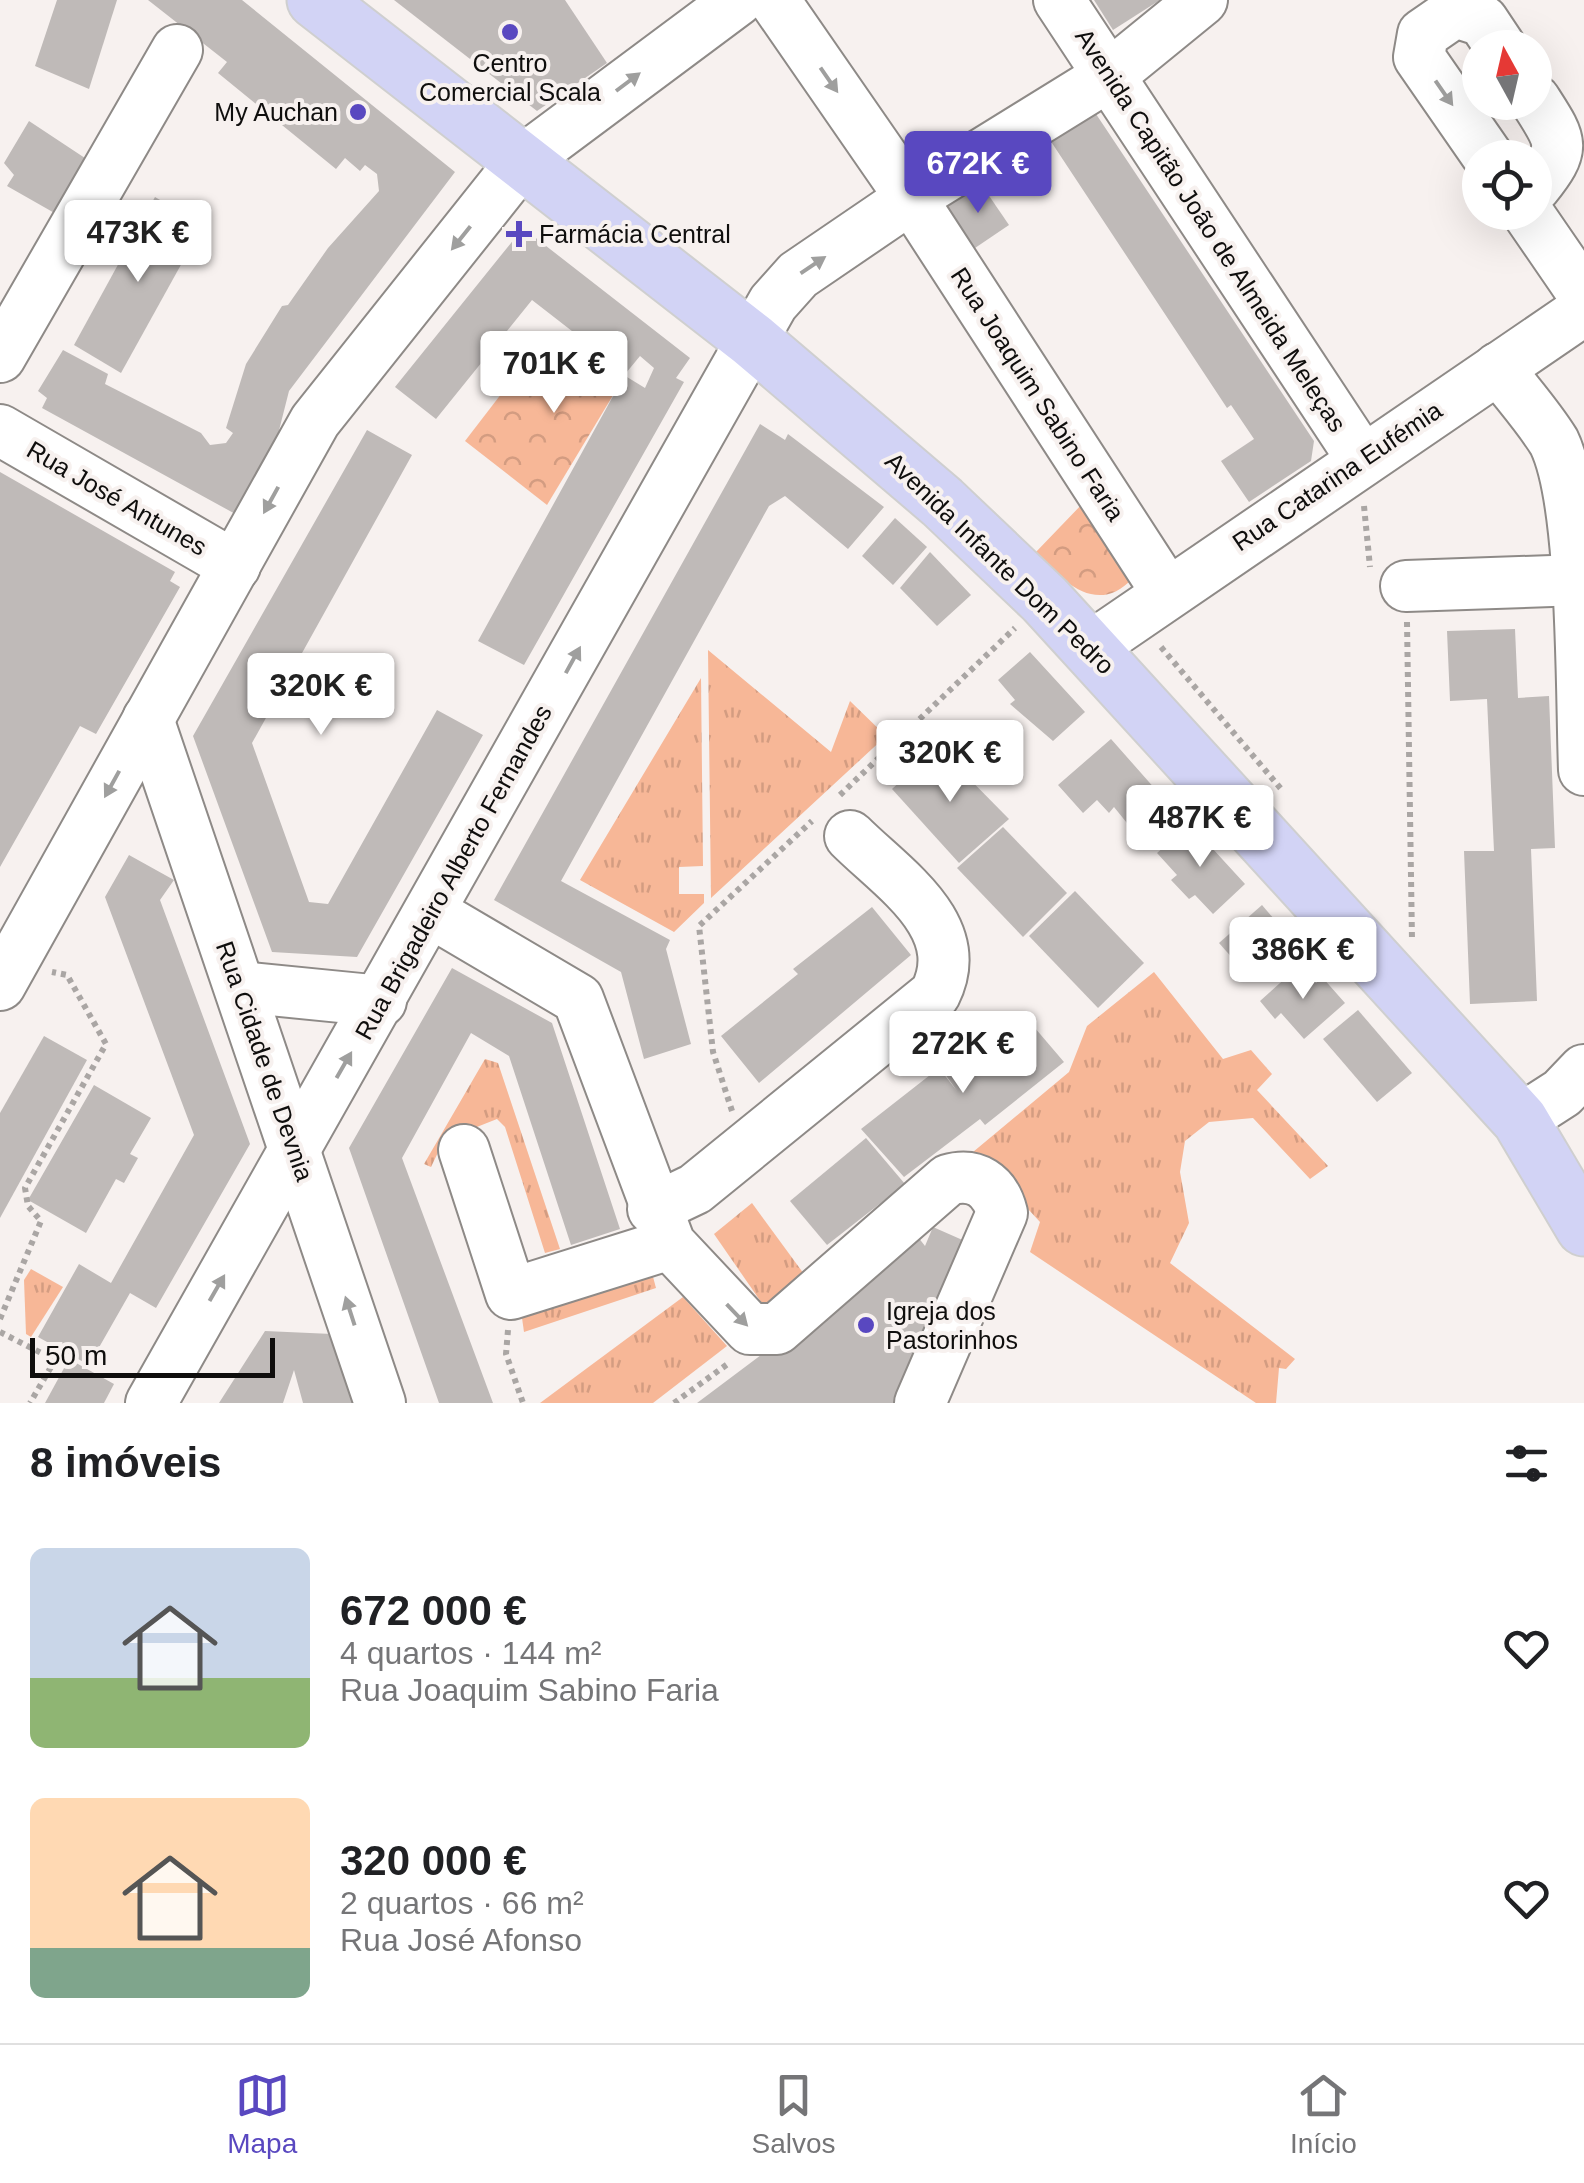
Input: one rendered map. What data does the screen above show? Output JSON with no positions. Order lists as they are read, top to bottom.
{
  "streets": {
    "main road": ["Avenida Infante Dom Pedro"],
    "street": [
      "Avenida Capitão João de Almeida Meleças",
      "Rua Joaquim Sabino Faria",
      "Rua Catarina Eufémia",
      "Rua José Antunes",
      "Rua Brigadeiro Alberto Fernandes",
      "Rua Cidade de Devnia"
    ]
  },
  "crossings": [
    ["Avenida Capitão João de Almeida Meleças", "Rua Catarina Eufémia"],
    ["Avenida Capitão João de Almeida Meleças", "Rua Brigadeiro Alberto Fernandes"],
    ["Rua Joaquim Sabino Faria", "Rua Catarina Eufémia"],
    ["Rua Joaquim Sabino Faria", "Rua Brigadeiro Alberto Fernandes"],
    ["Rua Catarina Eufémia", "Avenida Infante Dom Pedro"],
    ["Avenida Infante Dom Pedro", "Rua Brigadeiro Alberto Fernandes"],
    ["Rua Brigadeiro Alberto Fernandes", "Rua Cidade de Devnia"]
  ],
  "places": {
    "other": ["Centro Comercial Scala", "My Auchan", "Igreja dos Pastorinhos"],
    "health": ["Farmácia Central"]
  },
  "scale_bar": "50 m",
  "north": "top",
  "page": {
    "price": [
      "672K €",
      "473K €",
      "701K €",
      "320K €",
      "320K €",
      "487K €",
      "386K €",
      "272K €"
    ],
    "scale": "50 m",
    "heading": "8 imóveis",
    "list": [
      {
        "name": "672 000 €",
        "note": "4 quartos · 144 m² · Rua Joaquim Sabino Faria"
      },
      {
        "name": "320 000 €",
        "note": "2 quartos · 66 m² · Rua José Afonso"
      }
    ],
    "tabs": ["Mapa", "Salvos", "Início"]
  }
}
